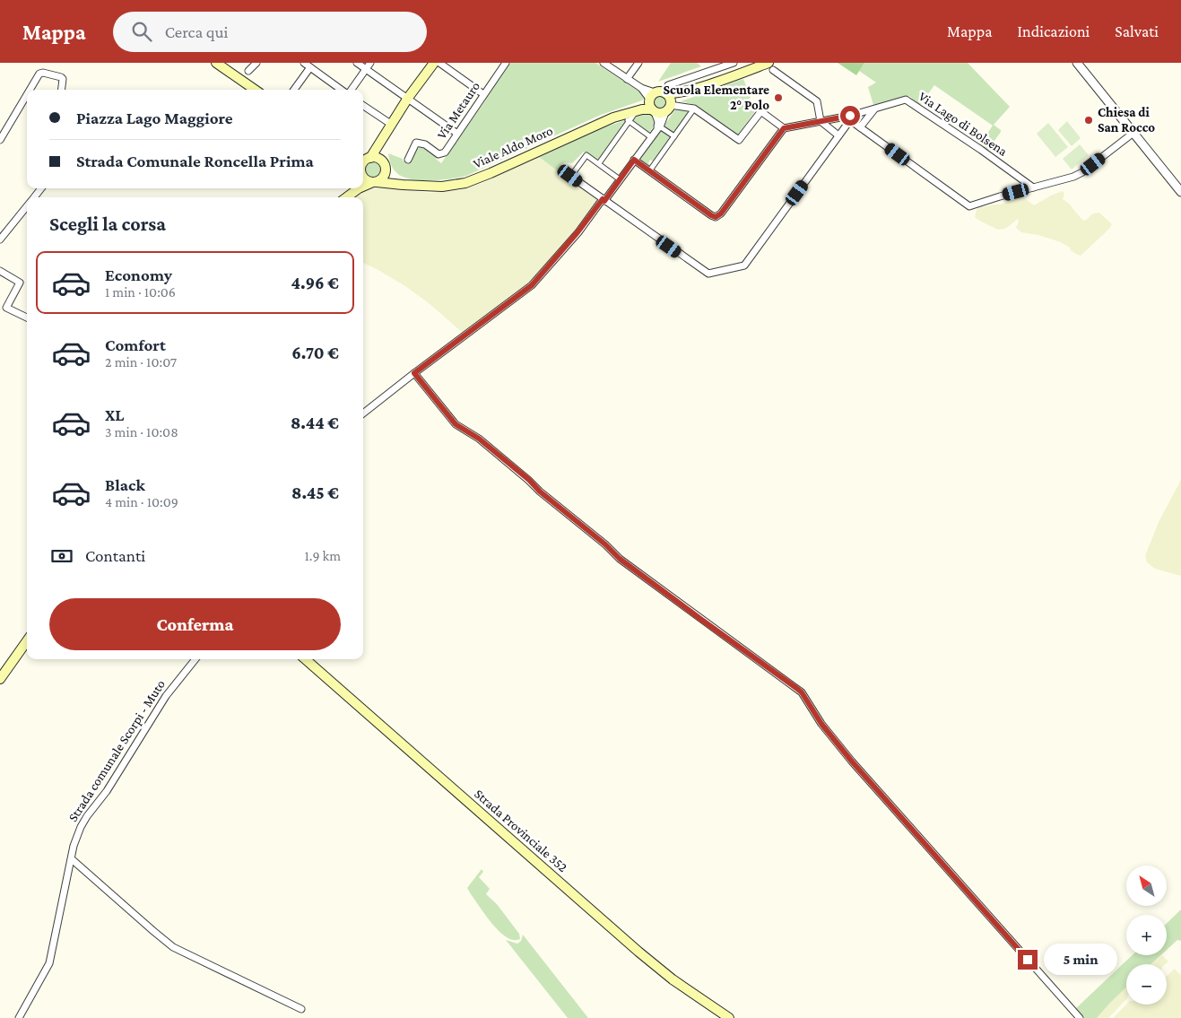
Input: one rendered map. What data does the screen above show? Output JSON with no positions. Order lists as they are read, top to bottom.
{
  "streets": {
    "main road": ["Viale Aldo Moro", "Strada Provinciale 352"],
    "street": ["Via Metauro", "Via Lago di Bolsena", "Strada comunale Scorpi - Muto"]
  },
  "places": ["Scuola Elementare 2° Polo", "Chiesa di San Rocco"],
  "north": "top left",
  "page": {
    "header": "Mappa",
    "search": "Cerca qui",
    "nav": ["Mappa", "Indicazioni", "Salvati"],
    "banner": ["Piazza Lago Maggiore", "Strada Comunale Roncella Prima"],
    "heading": "Scegli la corsa",
    "list": [
      {
        "name": "Economy",
        "note": "1 min · 10:06",
        "value": "4.96 €"
      },
      {
        "name": "Comfort",
        "note": "2 min · 10:07",
        "value": "6.70 €"
      },
      {
        "name": "XL",
        "note": "3 min · 10:08",
        "value": "8.44 €"
      },
      {
        "name": "Black",
        "note": "4 min · 10:09",
        "value": "8.45 €"
      }
    ],
    "pay": ["Contanti", "1.9 km"],
    "buttons": "Conferma",
    "map_buttons": ["+", "−"],
    "bubble": "5 min"
  }
}
